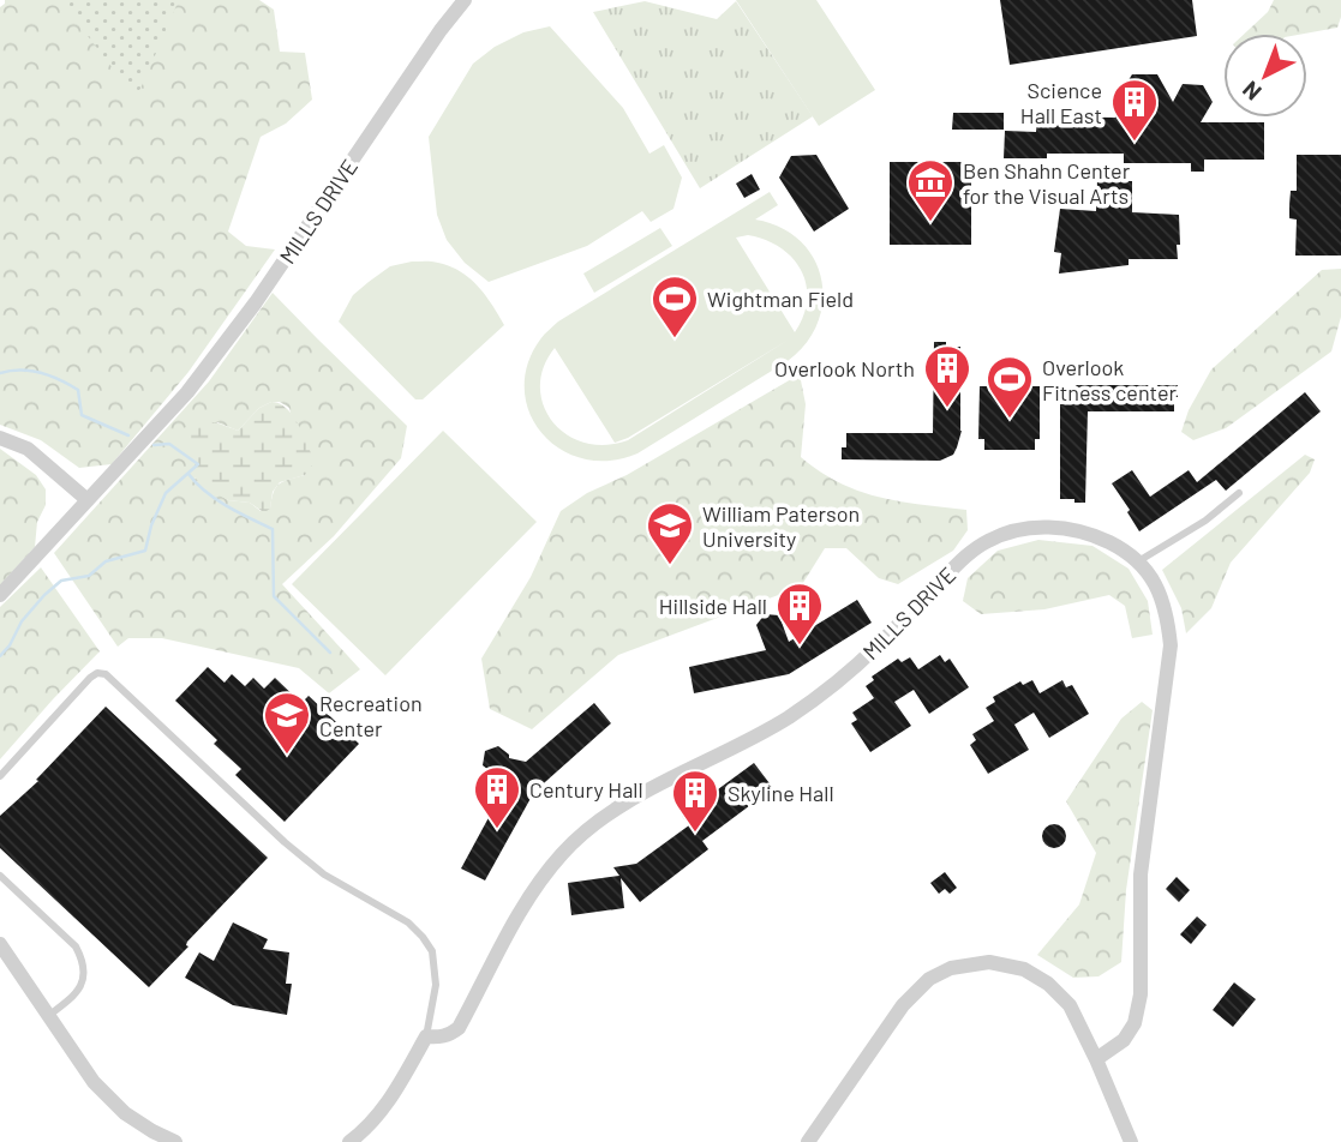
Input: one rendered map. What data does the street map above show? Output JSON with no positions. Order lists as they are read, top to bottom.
{
  "streets": {
    "street": ["MILLS DRIVE"]
  },
  "places": {
    "building": [
      "Science Hall East",
      "Overlook North",
      "Hillside Hall",
      "Century Hall",
      "Skyline Hall"
    ],
    "museum": ["Ben Shahn Center for the Visual Arts"],
    "sports": ["Wightman Field", "Overlook Fitness center"],
    "school or university": ["William Paterson University", "Recreation Center"]
  },
  "north": "bottom left"
}
